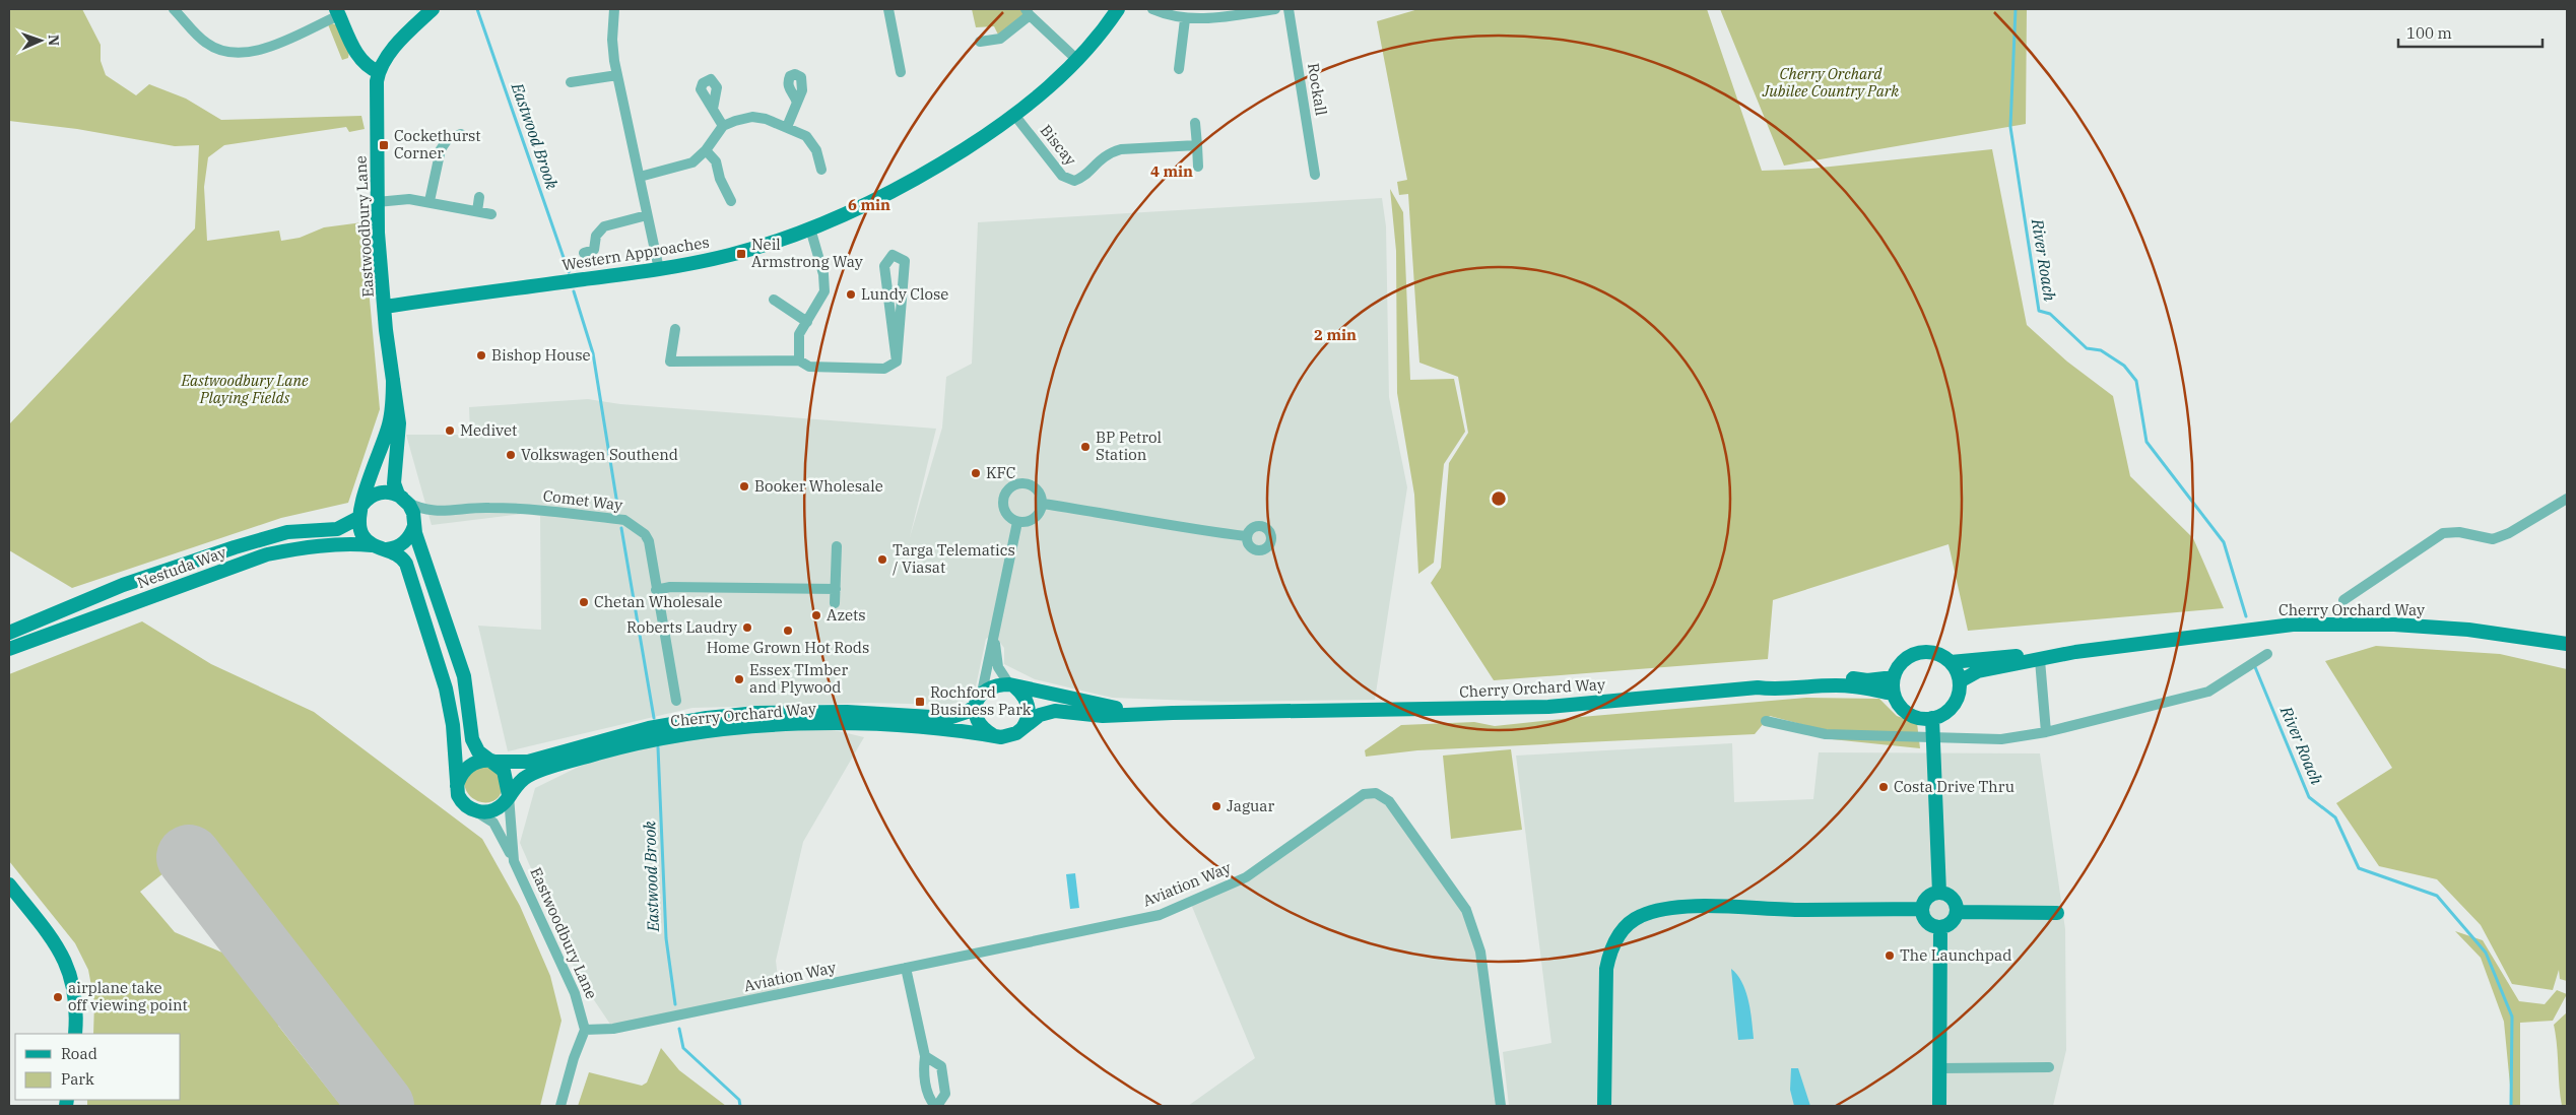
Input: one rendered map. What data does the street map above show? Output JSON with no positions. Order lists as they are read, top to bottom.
{
  "streets": {
    "main road": [
      "Eastwoodbury Lane",
      "Western Approaches",
      "Nestuda Way",
      "Cherry Orchard Way"
    ],
    "street": [
      "Rockall",
      "Biscay",
      "Comet Way",
      "Aviation Way"
    ]
  },
  "crossings": [
    ["Biscay", "Western Approaches"],
    ["Eastwoodbury Lane", "Western Approaches"],
    ["Eastwoodbury Lane", "Comet Way"],
    ["Eastwoodbury Lane", "Nestuda Way"],
    ["Eastwoodbury Lane", "Cherry Orchard Way"],
    ["Eastwoodbury Lane", "Aviation Way"],
    ["Comet Way", "Nestuda Way"]
  ],
  "water": ["Eastwood Brook", "River Roach"],
  "parks": ["Cherry Orchard Jubilee Country Park", "Eastwoodbury Lane Playing Fields"],
  "places": {
    "transit": ["Cockethurst Corner", "Neil Armstrong Way", "Rochford Business Park"],
    "other": [
      "Lundy Close",
      "Bishop House",
      "Medivet",
      "BP Petrol Station",
      "Volkswagen Southend",
      "KFC",
      "Booker Wholesale",
      "Targa Telematics / Viasat",
      "Chetan Wholesale",
      "Azets",
      "Roberts Laudry",
      "Home Grown Hot Rods",
      "Essex TImber and Plywood",
      "Costa Drive Thru",
      "Jaguar",
      "The Launchpad",
      "airplane take off viewing point"
    ]
  },
  "legend": ["Road", "Park"],
  "scale_bar": "100 m",
  "north": "right",
  "rings": ["4 min", "6 min", "2 min"]
}
